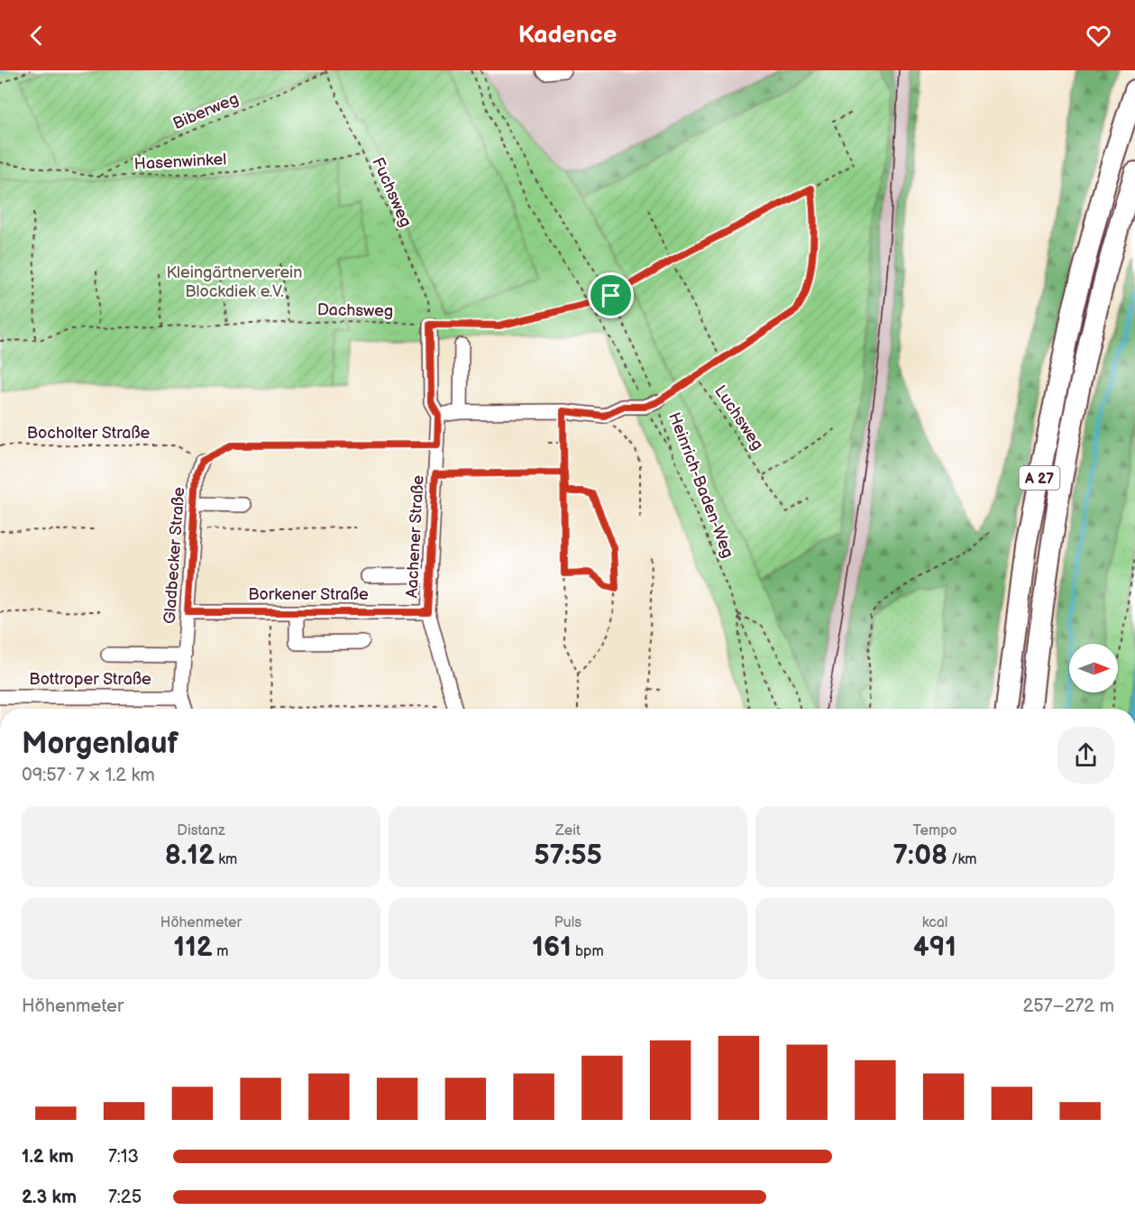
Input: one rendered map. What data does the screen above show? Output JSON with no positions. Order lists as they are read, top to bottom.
{
  "streets": {
    "highway": ["A 27"],
    "street": [
      "Aachener Straße",
      "Gladbecker Straße",
      "Borkener Straße",
      "Bottroper Straße"
    ],
    "path": [
      "Biberweg",
      "Hasenwinkel",
      "Fuchsweg",
      "Dachsweg",
      "Luchsweg",
      "Bocholter Straße",
      "Heinrich-Baden-Weg"
    ]
  },
  "crossings": [
    ["Biberweg", "Hasenwinkel"],
    ["Biberweg", "Fuchsweg"],
    ["Hasenwinkel", "Fuchsweg"],
    ["Fuchsweg", "Dachsweg"],
    ["Fuchsweg", "Aachener Straße"],
    ["Dachsweg", "Heinrich-Baden-Weg"],
    ["Dachsweg", "Aachener Straße"],
    ["Bocholter Straße", "Gladbecker Straße"],
    ["Aachener Straße", "Borkener Straße"],
    ["Gladbecker Straße", "Borkener Straße"],
    ["Gladbecker Straße", "Bottroper Straße"]
  ],
  "parks": ["Kleingärtnerverein Blockdiek e.V."],
  "north": "right",
  "page": {
    "header": "Kadence",
    "heading": ["Morgenlauf", "09:57 · 7 × 1.2 km"],
    "stats": [
      ["Distanz", "8.12 km"],
      ["Zeit", "57:55"],
      ["Tempo", "7:08 /km"],
      ["Höhenmeter", "112 m"],
      ["Puls", "161 bpm"],
      ["kcal", "491"]
    ],
    "chart": ["Höhenmeter", "257–272 m"],
    "list": [
      {
        "name": "1.2 km",
        "note": "7:13"
      },
      {
        "name": "2.3 km",
        "note": "7:25"
      }
    ]
  }
}
